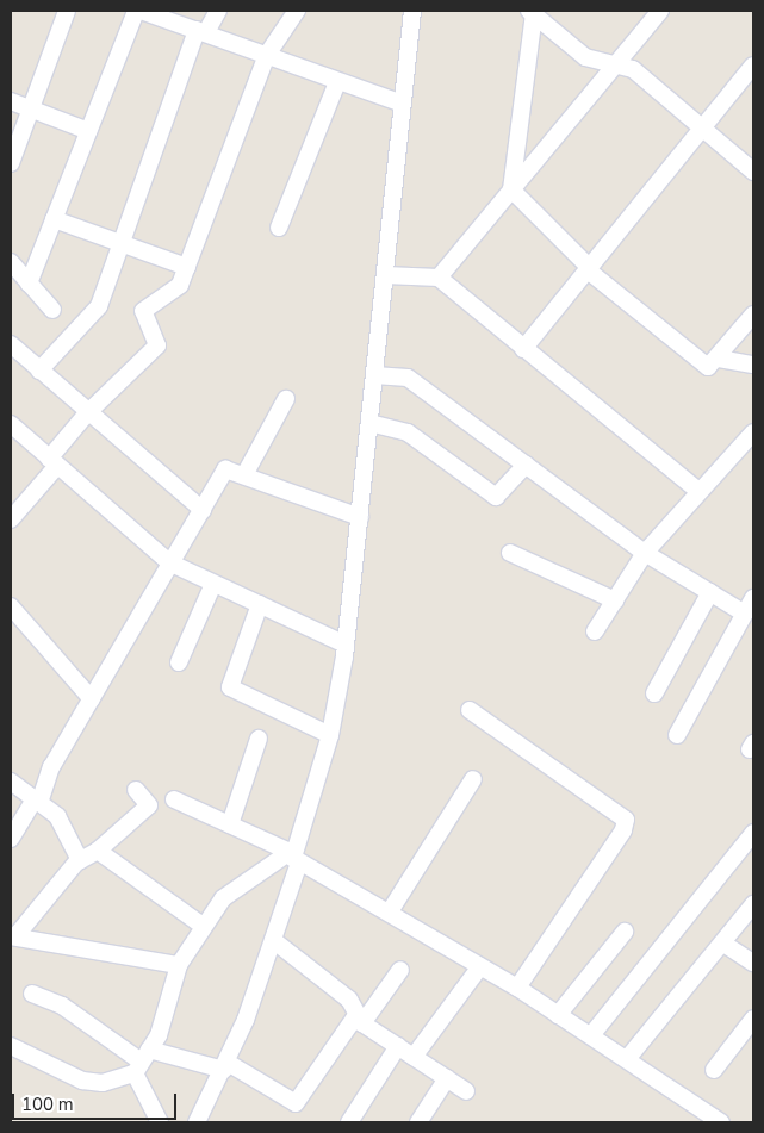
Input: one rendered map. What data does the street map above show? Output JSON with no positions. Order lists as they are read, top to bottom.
{
  "scale_bar": "100 m"
}
